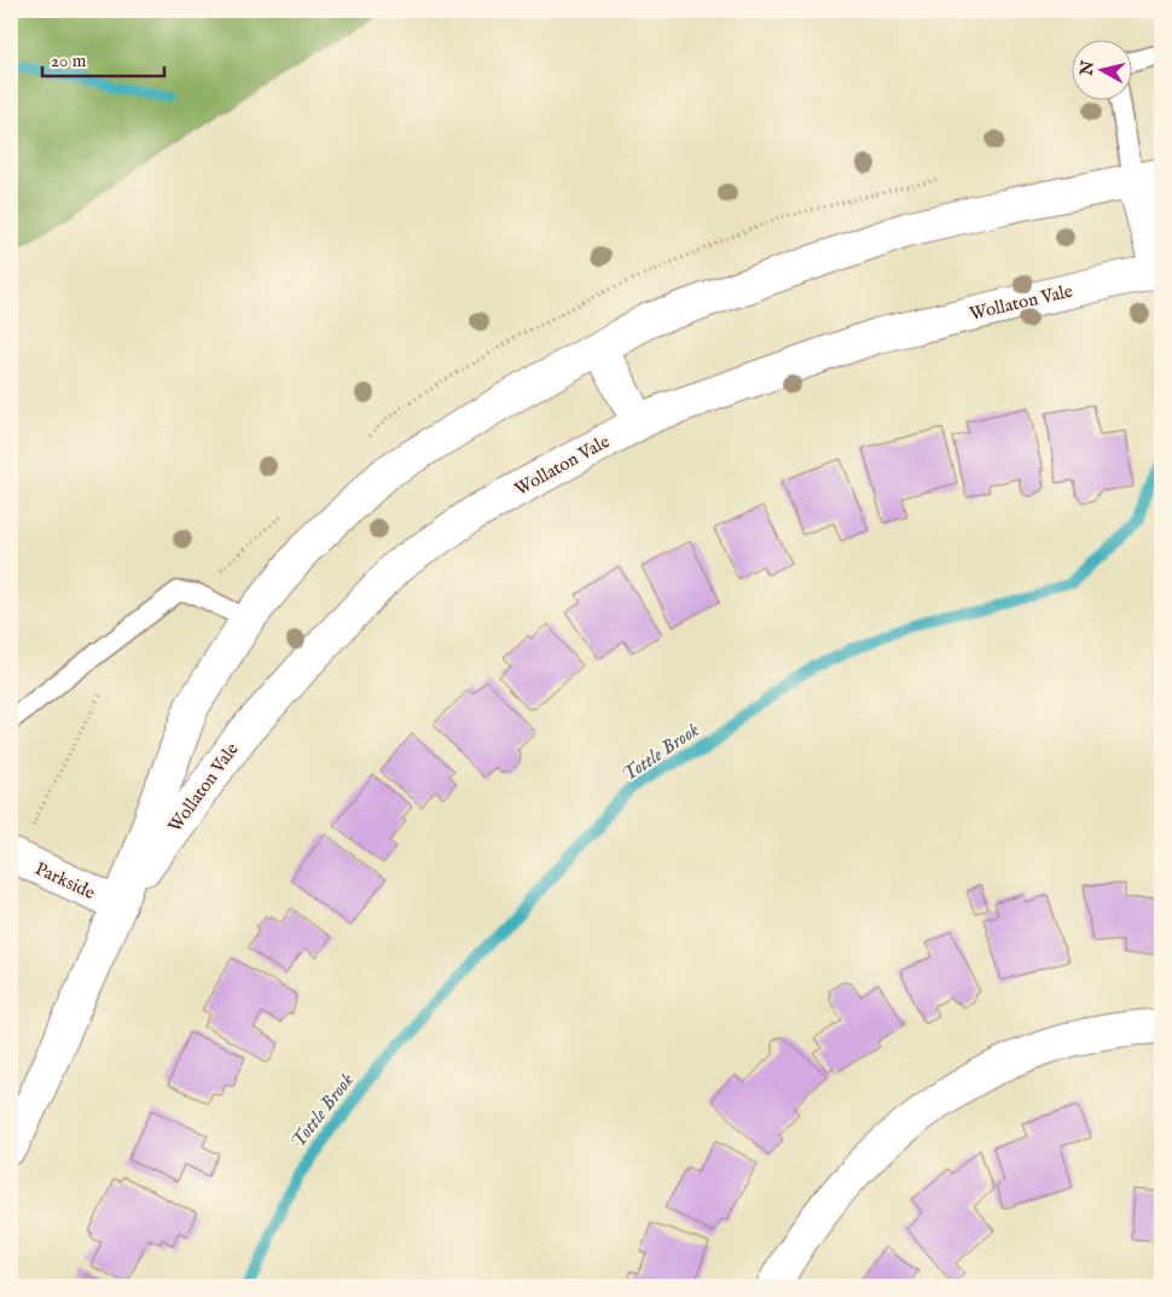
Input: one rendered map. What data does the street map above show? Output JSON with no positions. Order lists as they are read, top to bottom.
{
  "streets": {
    "street": ["Wollaton Vale", "Parkside"]
  },
  "crossings": [
    ["Wollaton Vale", "Parkside"]
  ],
  "water": ["Tottle Brook"],
  "scale_bar": "20 m",
  "north": "left"
}
